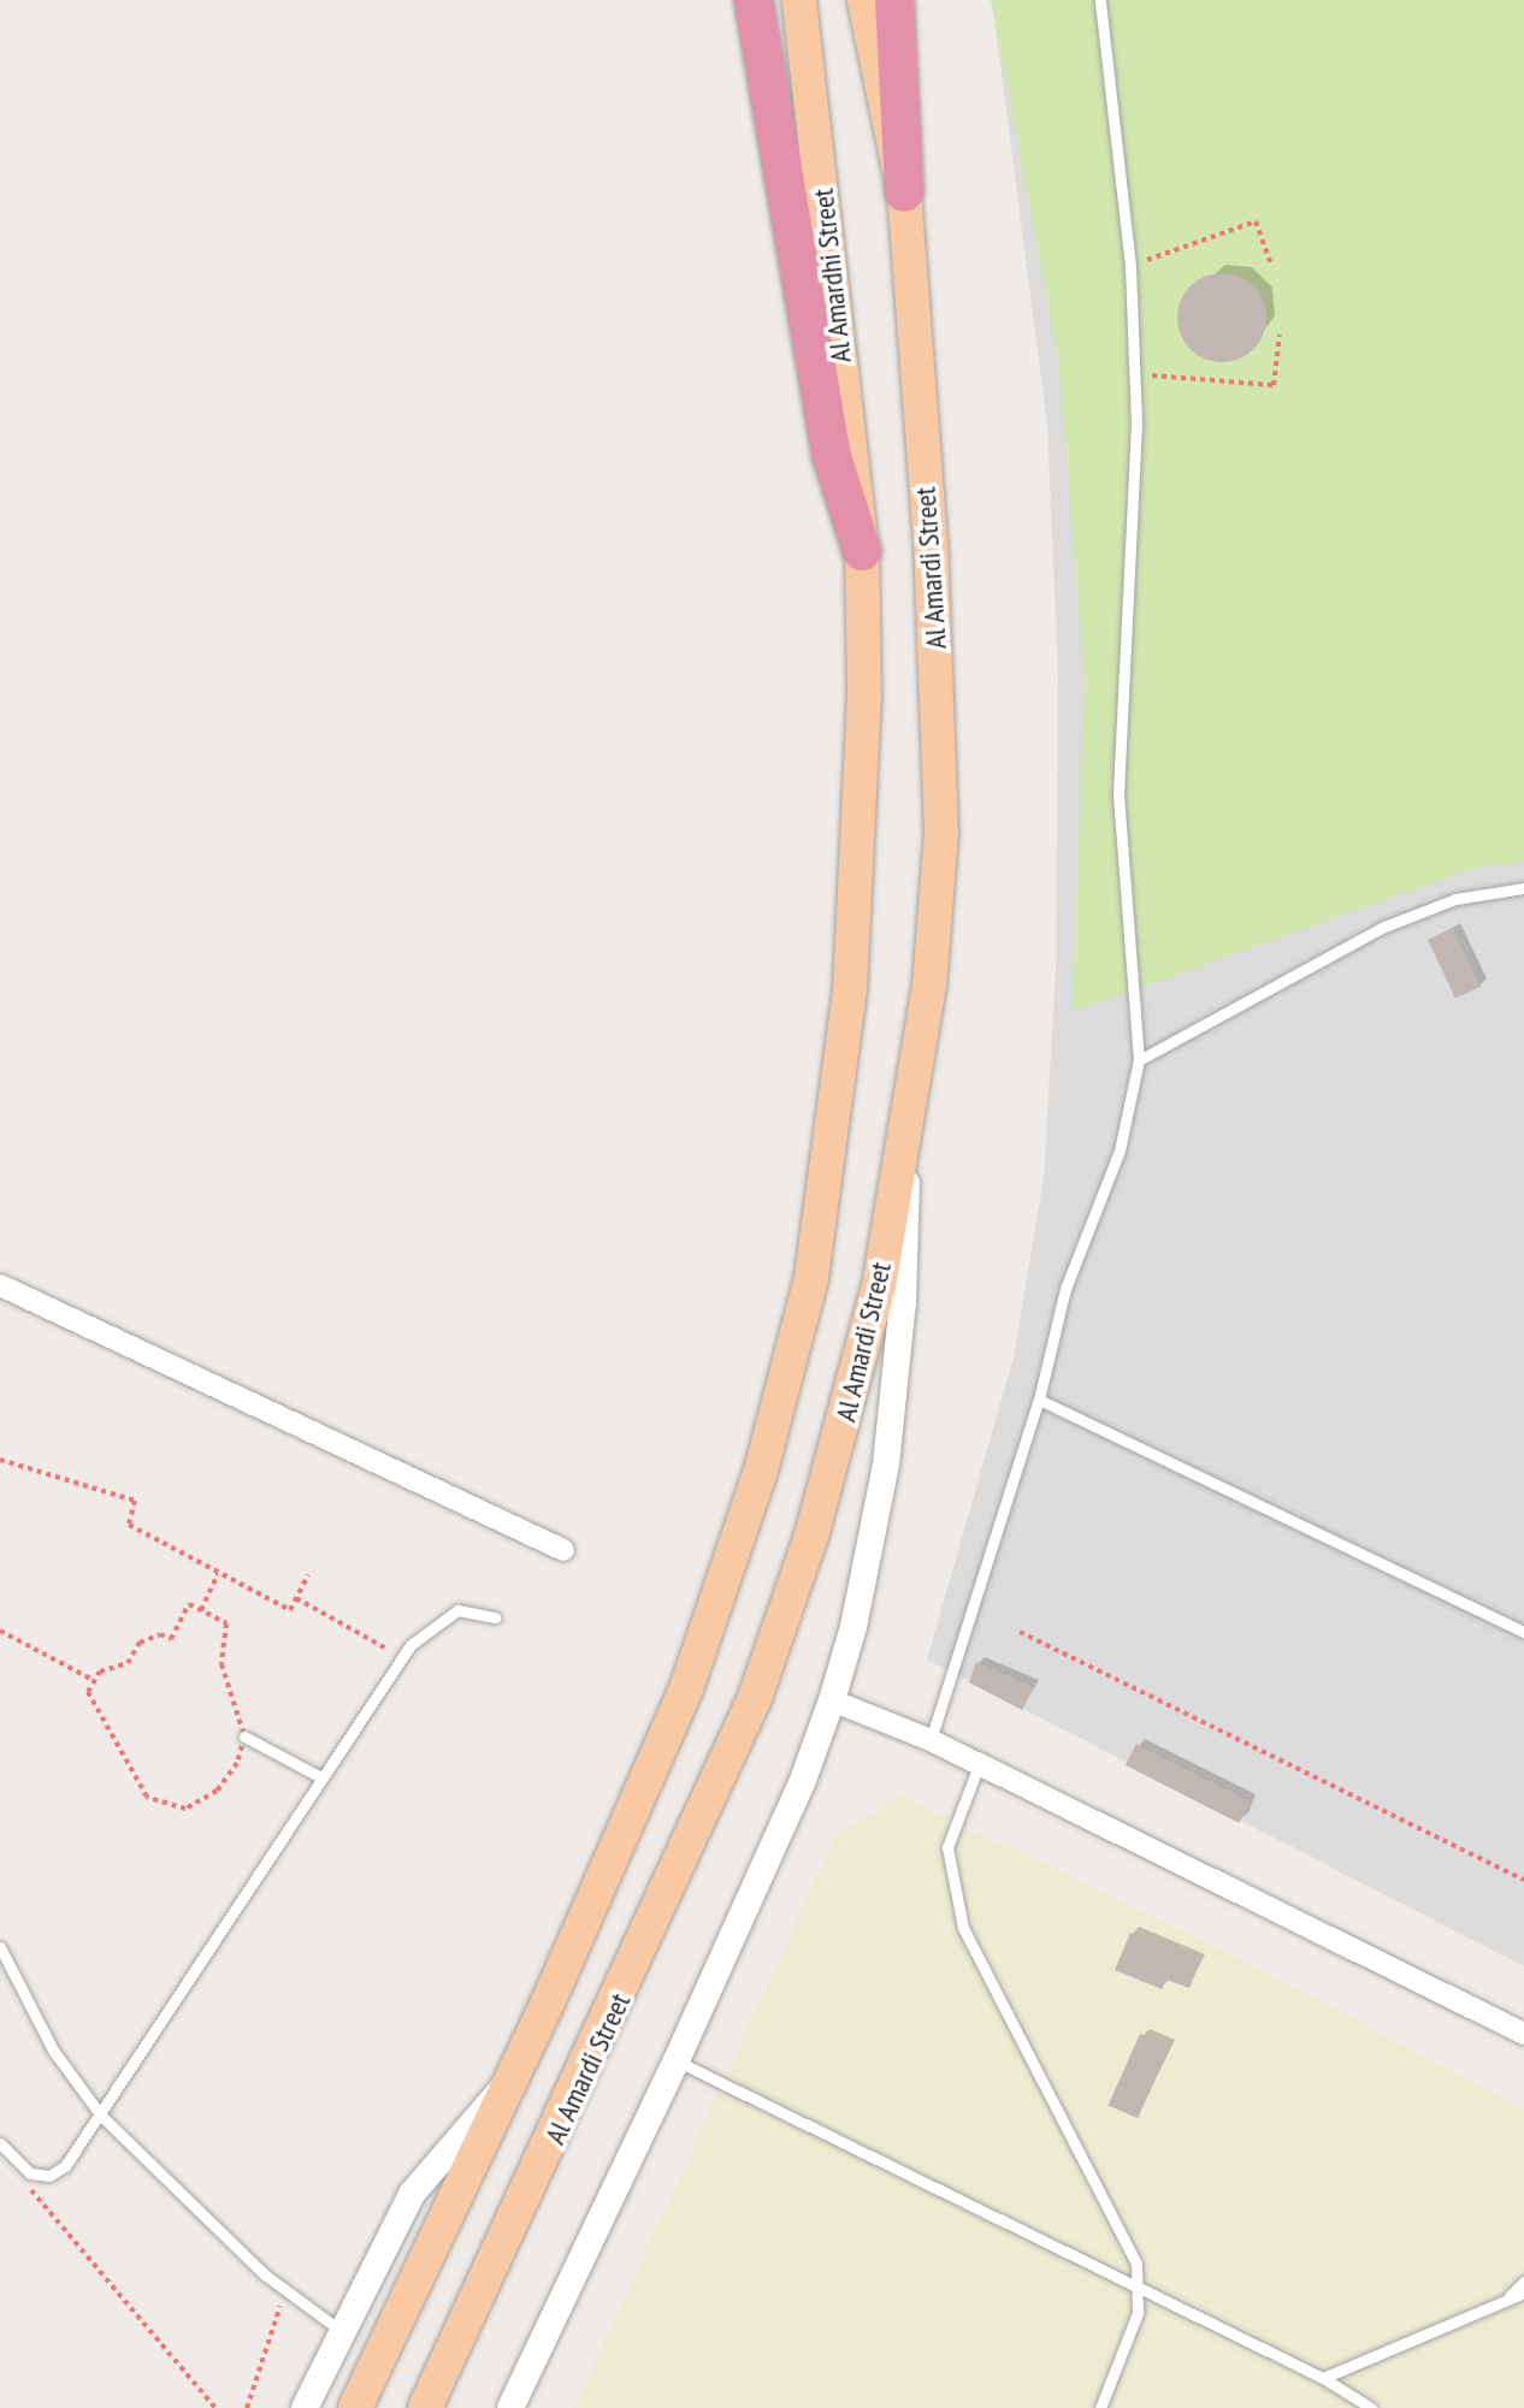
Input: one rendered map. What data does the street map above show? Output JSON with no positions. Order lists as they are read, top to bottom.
{
  "streets": {
    "main road": ["Al Amardhi Street", "Al Amardi Street"]
  }
}
